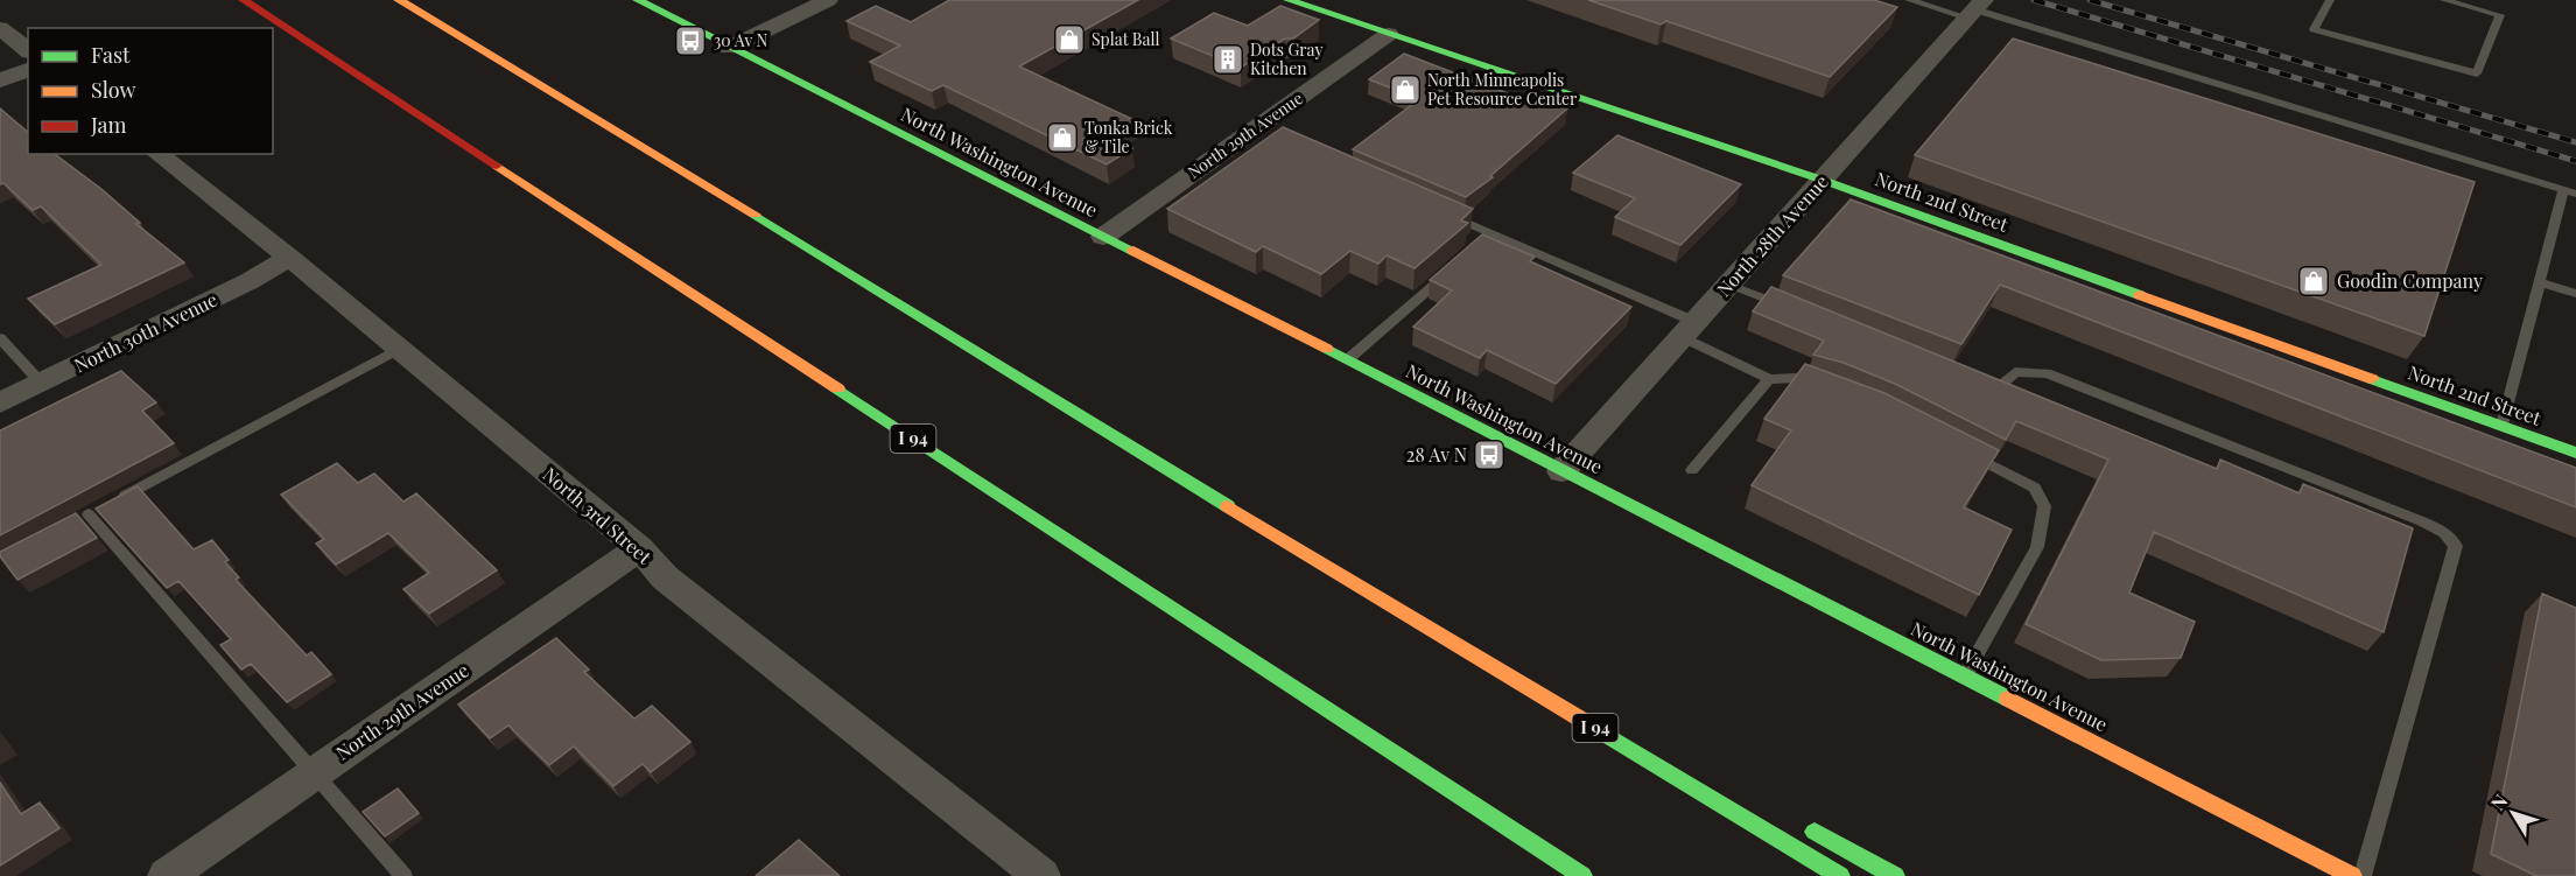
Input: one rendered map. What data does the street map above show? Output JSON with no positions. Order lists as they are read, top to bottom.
{
  "streets": {
    "main road": ["North Washington Avenue", "North 2nd Street", "I 94"],
    "street": [
      "North 29th Avenue",
      "North 28th Avenue",
      "North 30th Avenue",
      "North 3rd Street"
    ]
  },
  "crossings": [
    ["North 29th Avenue", "North Washington Avenue"],
    ["North 29th Avenue", "North 2nd Street"],
    ["North 29th Avenue", "North 3rd Street"],
    ["North Washington Avenue", "North 28th Avenue"],
    ["North 2nd Street", "North 28th Avenue"],
    ["North 30th Avenue", "North 3rd Street"]
  ],
  "places": {
    "shop": [
      "Splat Ball",
      "North Minneapolis Pet Resource Center",
      "Tonka Brick & Tile",
      "Goodin Company"
    ],
    "bus stop": ["30 Av N", "28 Av N"],
    "building": ["Dots Gray Kitchen"]
  },
  "legend": ["Fast", "Slow", "Jam"],
  "north": "top left"
}
